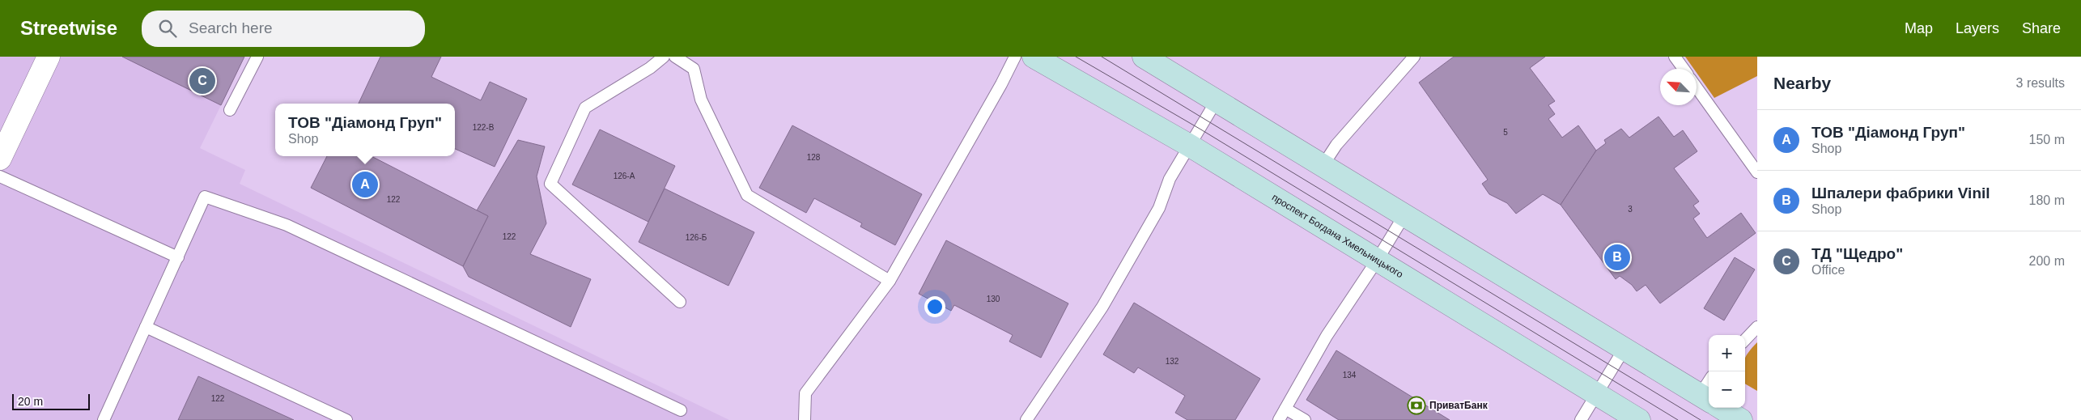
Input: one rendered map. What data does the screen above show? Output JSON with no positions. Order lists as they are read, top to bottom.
{
  "streets": {
    "main road": ["проспект Богдана Хмельницького"]
  },
  "places": {
    "bank": ["ПриватБанк"]
  },
  "house_numbers": [
    "122-В",
    "5",
    "128",
    "126-А",
    "122",
    "3",
    "122",
    "126-Б",
    "130",
    "132",
    "134",
    "122"
  ],
  "scale_bar": "20 m",
  "north": "top left",
  "page": {
    "header": "Streetwise",
    "search": "Search here",
    "nav": ["Map", "Layers", "Share"],
    "heading": ["Nearby", "3 results"],
    "pins": ["C", "A", "B"],
    "popup": ["ТОВ \"Діамонд Груп\"", "Shop"],
    "list": [
      {
        "mark": "A",
        "name": "ТОВ \"Діамонд Груп\"",
        "note": "Shop",
        "value": "150 m"
      },
      {
        "mark": "B",
        "name": "Шпалери фабрики Vinil",
        "note": "Shop",
        "value": "180 m"
      },
      {
        "mark": "C",
        "name": "ТД \"Щедро\"",
        "note": "Office",
        "value": "200 m"
      }
    ],
    "map_buttons": ["+", "−"],
    "scale": "20 m"
  }
}
